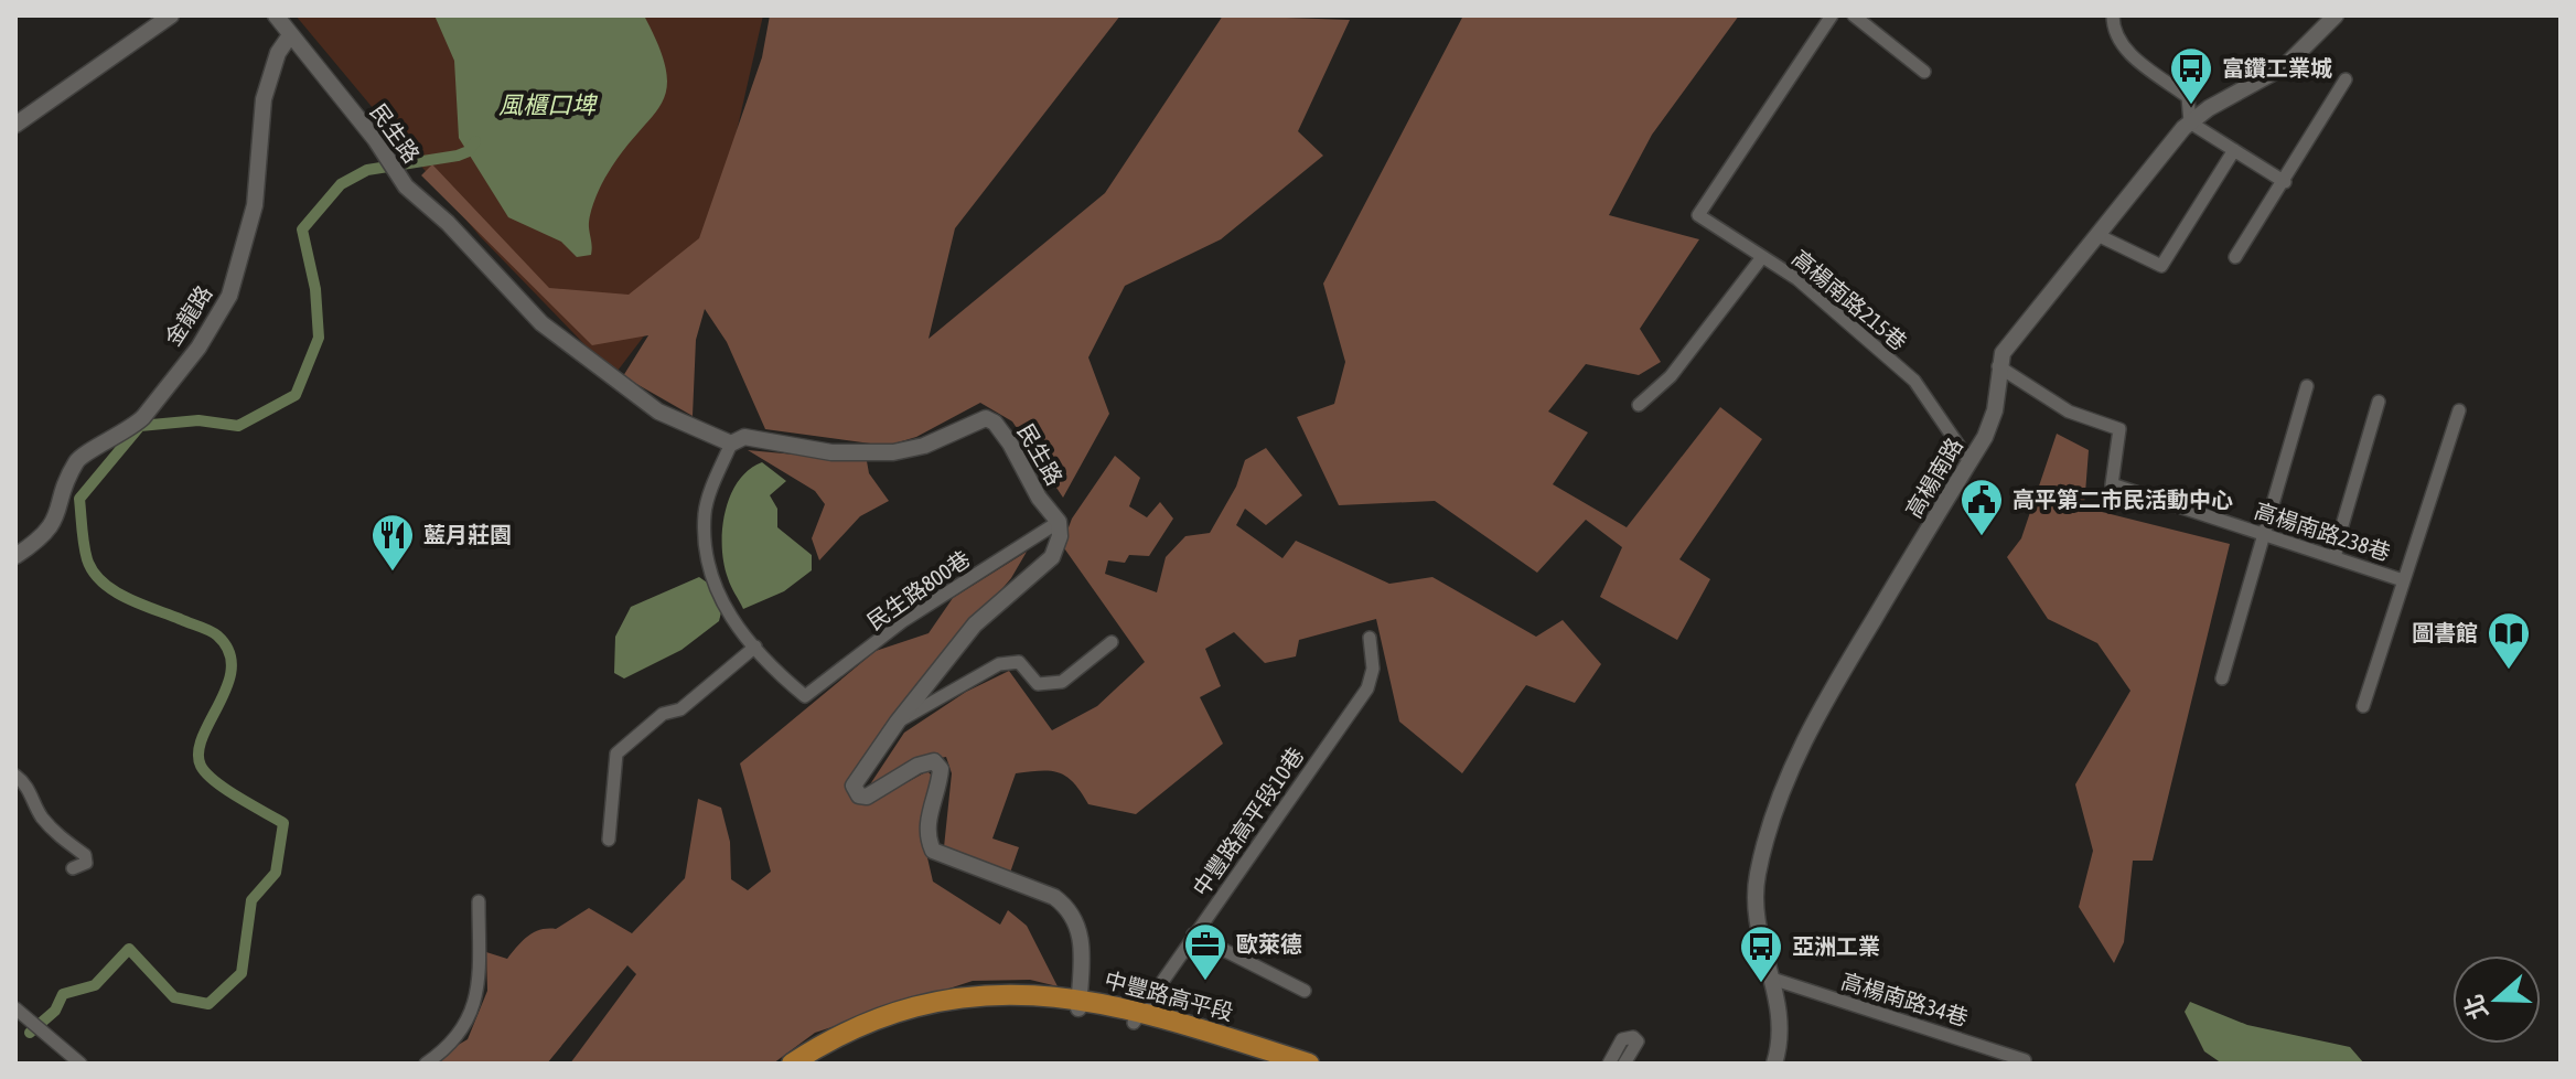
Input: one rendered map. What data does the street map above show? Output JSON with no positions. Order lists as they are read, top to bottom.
{
  "streets": {
    "main road": ["中豐路高平段"],
    "street": [
      "民生路",
      "高楊南路215巷",
      "金龍路",
      "高楊南路",
      "高楊南路238巷",
      "民生路800巷",
      "中豐路高平段10巷",
      "高楊南路34巷"
    ]
  },
  "crossings": [
    ["民生路", "金龍路"],
    ["民生路", "民生路800巷"],
    ["高楊南路215巷", "高楊南路"],
    ["高楊南路", "高楊南路238巷"],
    ["高楊南路", "高楊南路34巷"],
    ["中豐路高平段10巷", "中豐路高平段"]
  ],
  "water": ["風櫃口埤"],
  "places": {
    "bus stop": ["富鑽工業城", "亞洲工業"],
    "public building": ["高平第二市民活動中心"],
    "restaurant": ["藍月莊園"],
    "library": ["圖書館"],
    "office": ["歐萊德"]
  },
  "north": "left"
}
